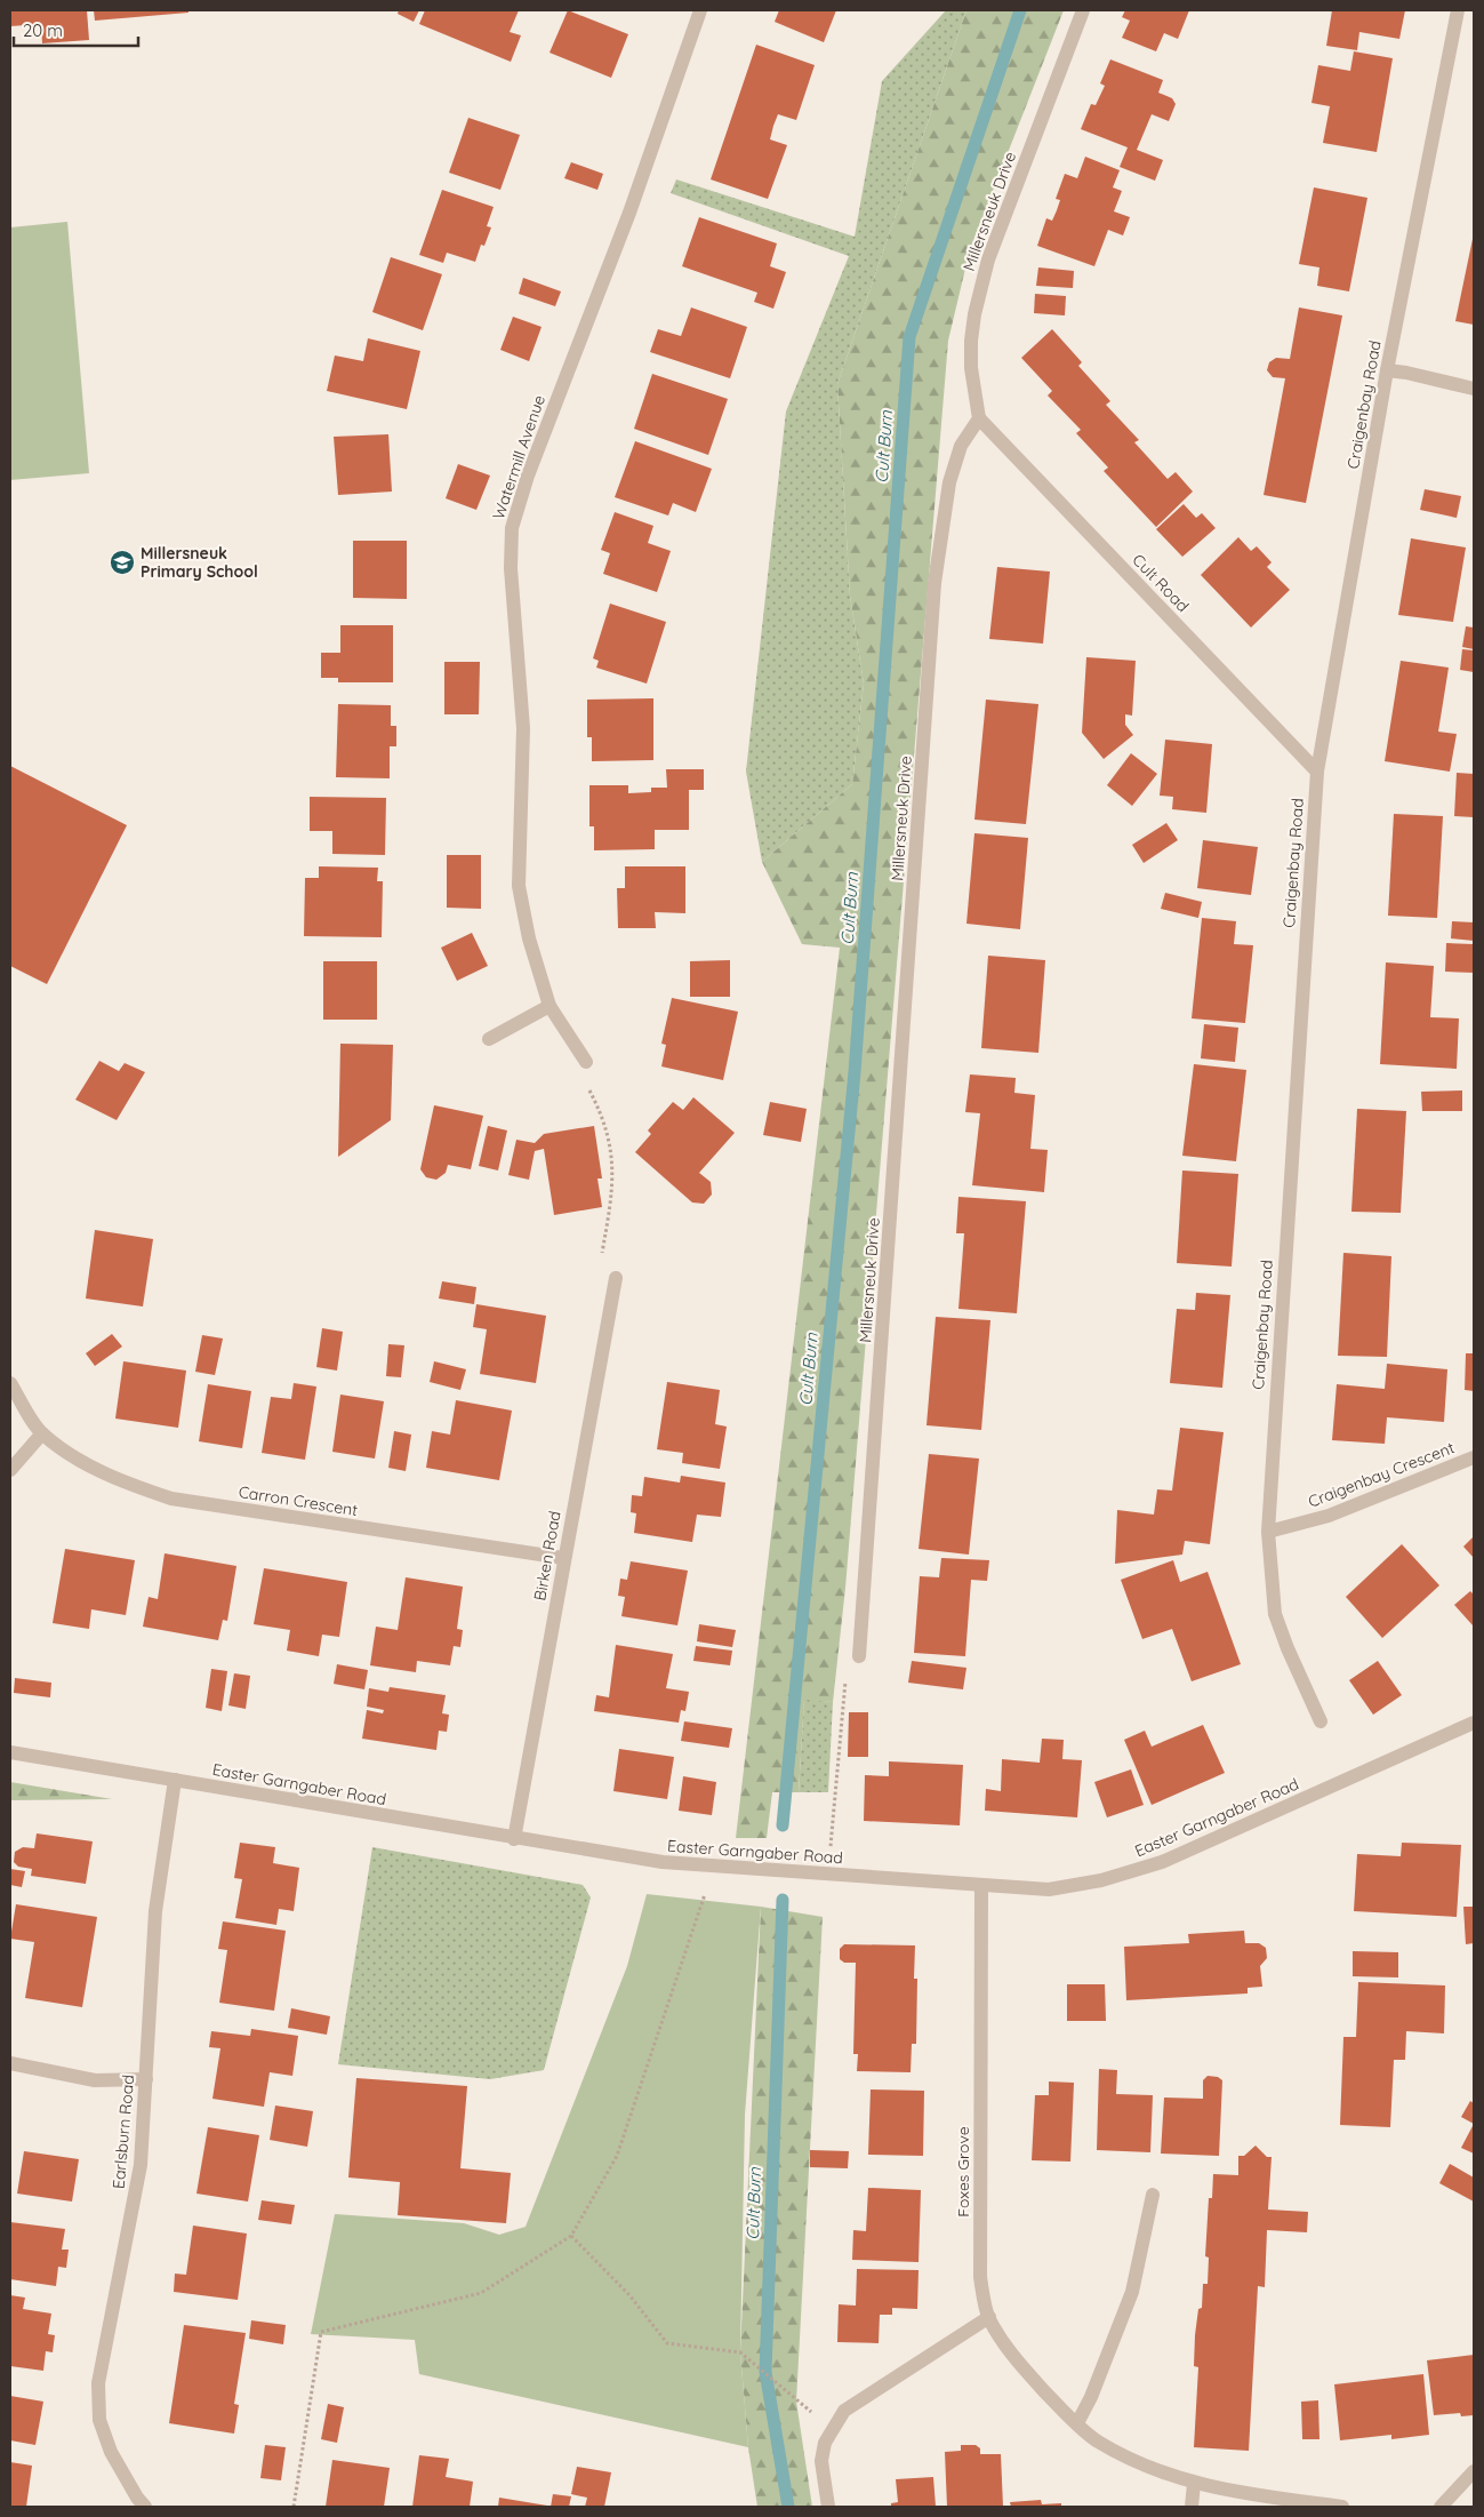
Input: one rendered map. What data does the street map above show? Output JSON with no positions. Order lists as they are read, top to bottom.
{
  "streets": {
    "street": [
      "Millersneuk Drive",
      "Craigenbay Road",
      "Watermill Avenue",
      "Cult Road",
      "Craigenbay Crescent",
      "Carron Crescent",
      "Birken Road",
      "Easter Garngaber Road",
      "Earlsburn Road",
      "Foxes Grove"
    ]
  },
  "crossings": [
    ["Millersneuk Drive", "Cult Road"],
    ["Craigenbay Road", "Cult Road"],
    ["Craigenbay Road", "Craigenbay Crescent"],
    ["Carron Crescent", "Birken Road"],
    ["Birken Road", "Easter Garngaber Road"],
    ["Easter Garngaber Road", "Earlsburn Road"],
    ["Easter Garngaber Road", "Foxes Grove"]
  ],
  "water": ["Cult Burn"],
  "places": {
    "school or university": ["Millersneuk Primary School"]
  },
  "scale_bar": "20 m"
}
